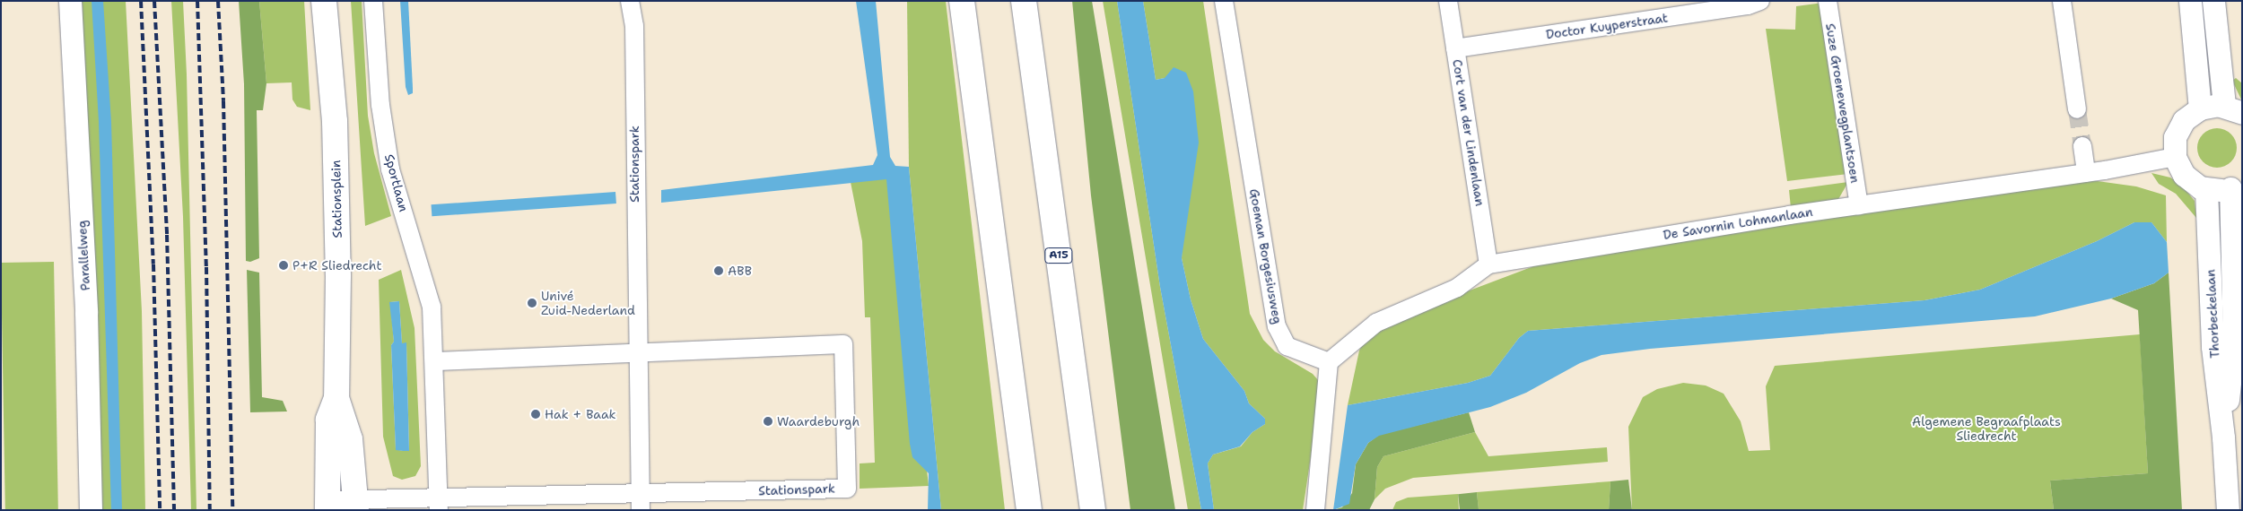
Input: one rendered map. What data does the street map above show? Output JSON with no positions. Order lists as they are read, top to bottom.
{
  "streets": {
    "main road": ["Stationsplein", "A15"],
    "street": [
      "Doctor Kuyperstraat",
      "Suze Groenewegplantsoen",
      "Cort van der Lindenlaan",
      "Stationspark",
      "Sportlaan",
      "De Savornin Lohmanlaan",
      "Parallelweg",
      "Goeman Borgesiusweg",
      "Thorbeckelaan"
    ]
  },
  "crossings": [
    ["Doctor Kuyperstraat", "Cort van der Lindenlaan"],
    ["Suze Groenewegplantsoen", "De Savornin Lohmanlaan"],
    ["Cort van der Lindenlaan", "De Savornin Lohmanlaan"],
    ["Stationspark", "Sportlaan"],
    ["Stationspark", "Stationsplein"],
    ["De Savornin Lohmanlaan", "Goeman Borgesiusweg"]
  ],
  "parks": ["Algemene Begraafplaats Sliedrecht"],
  "places": [
    "P+R Sliedrecht",
    "ABB",
    "Univé Zuid-Nederland",
    "Hak + Baak",
    "Waardeburgh"
  ]
}
